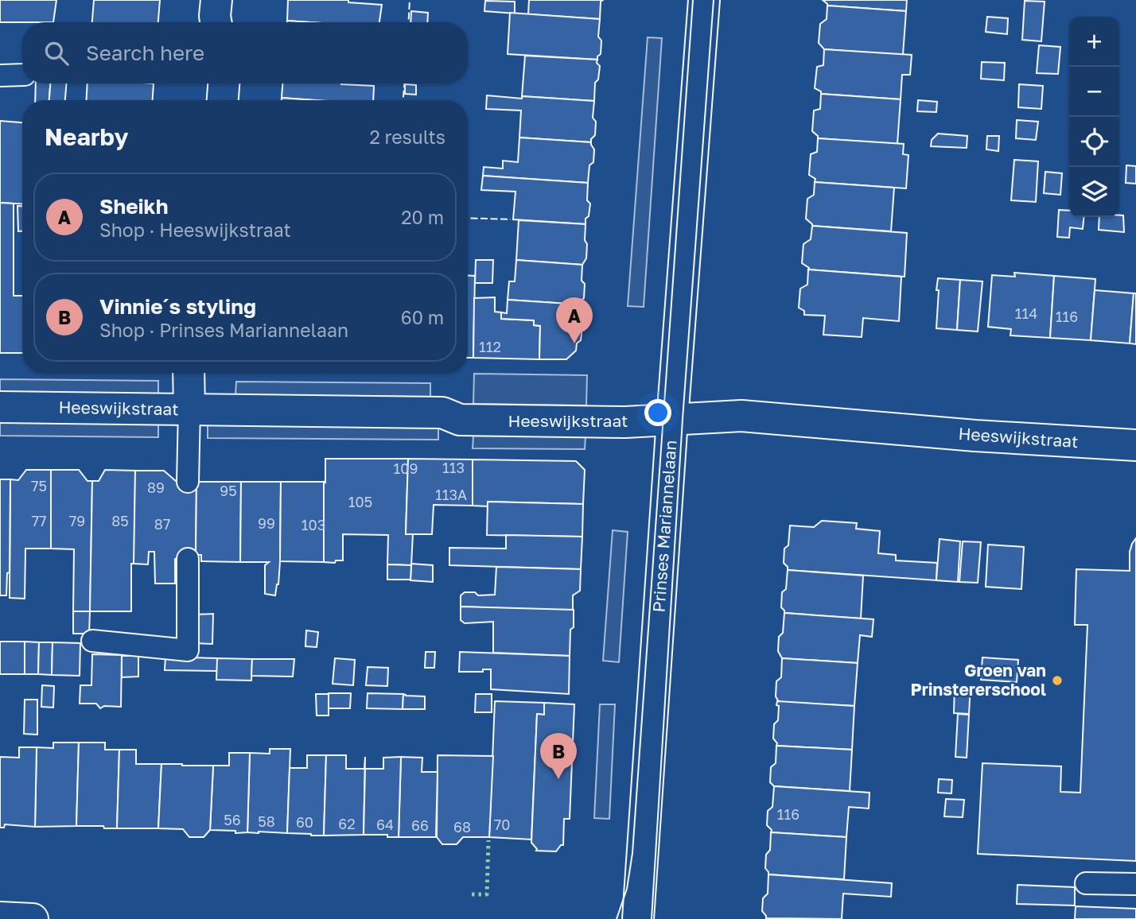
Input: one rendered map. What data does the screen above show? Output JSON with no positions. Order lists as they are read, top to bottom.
{
  "streets": {
    "street": ["Heeswijkstraat", "Prinses Mariannelaan"]
  },
  "crossings": [
    ["Heeswijkstraat", "Prinses Mariannelaan"]
  ],
  "places": ["Groen van Prinstererschool"],
  "house_numbers": [
    "114",
    "116",
    "112",
    "113",
    "109",
    "75",
    "89",
    "95",
    "113A",
    "105",
    "77",
    "79",
    "85",
    "99",
    "87",
    "103",
    "116",
    "56",
    "58",
    "60",
    "62",
    "64",
    "70",
    "66",
    "68"
  ],
  "page": {
    "map_buttons": ["+", "−"],
    "search": "Search here",
    "heading": ["Nearby", "2 results"],
    "list": [
      {
        "mark": "A",
        "name": "Sheikh",
        "note": "Shop · Heeswijkstraat",
        "value": "20 m"
      },
      {
        "mark": "B",
        "name": "Vinnie´s styling",
        "note": "Shop · Prinses Mariannelaan",
        "value": "60 m"
      }
    ],
    "pins": ["A", "B"]
  }
}
